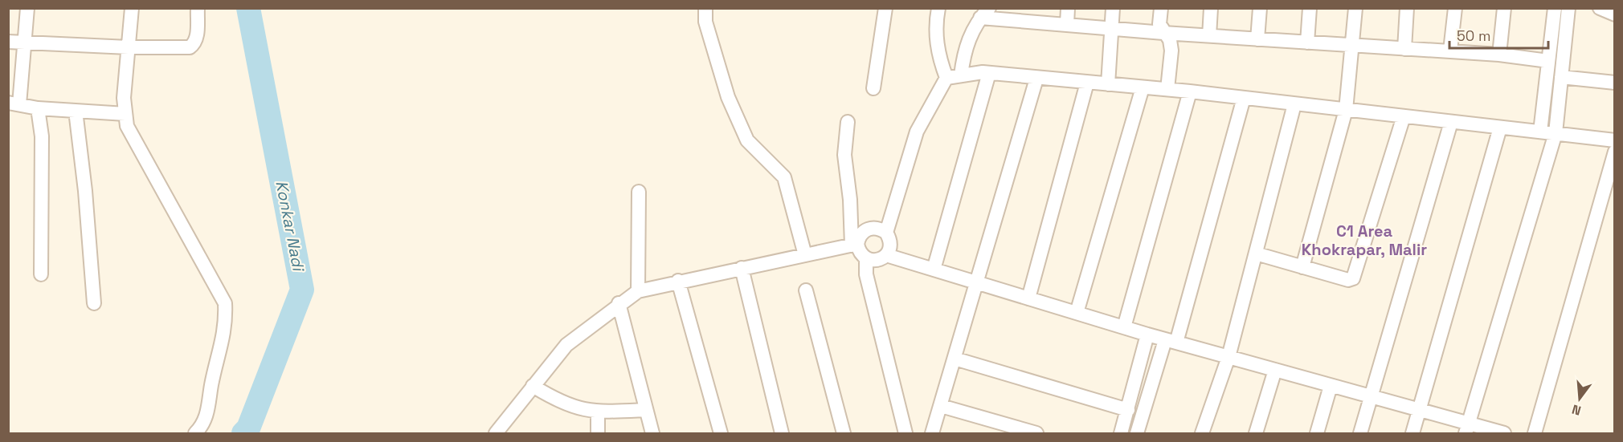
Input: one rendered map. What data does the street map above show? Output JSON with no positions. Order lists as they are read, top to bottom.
{
  "districts": ["C1 Area Khokrapar, Malir"],
  "water": ["Konkar Nadi"],
  "scale_bar": "50 m",
  "north": "bottom"
}
